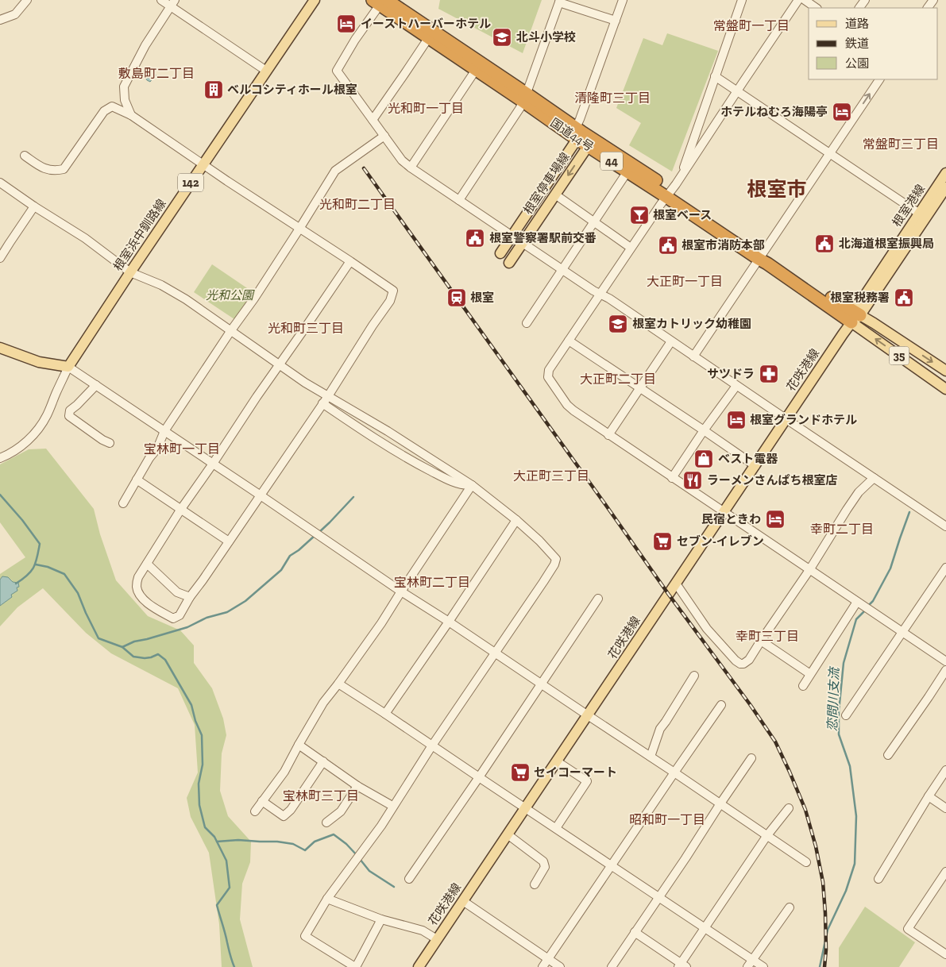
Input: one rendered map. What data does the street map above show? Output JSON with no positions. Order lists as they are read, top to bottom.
{
  "streets": {
    "highway": ["国道44号", "44"],
    "main road": [
      "142",
      "根室停車場線",
      "根室港線",
      "根室浜中釧路線",
      "35",
      "花咲港線"
    ]
  },
  "crossings": [
    ["国道44号", "根室停車場線"],
    ["国道44号", "根室港線"],
    ["国道44号", "35"],
    ["国道44号", "花咲港線"],
    ["根室港線", "35"],
    ["根室港線", "花咲港線"],
    ["35", "花咲港線"]
  ],
  "districts": [
    "常盤町一丁目",
    "敷島町二丁目",
    "清隆町三丁目",
    "光和町一丁目",
    "常盤町三丁目",
    "根室市",
    "光和町二丁目",
    "大正町一丁目",
    "光和町三丁目",
    "大正町二丁目",
    "宝林町一丁目",
    "大正町三丁目",
    "幸町二丁目",
    "宝林町二丁目",
    "幸町三丁目",
    "宝林町三丁目",
    "昭和町一丁目"
  ],
  "water": ["恋問川支流"],
  "parks": ["光和公園"],
  "places": {
    "hotel": [
      "イーストハーバーホテル",
      "ホテルねむろ海陽亭",
      "根室グランドホテル",
      "民宿ときわ"
    ],
    "school or university": ["北斗小学校", "根室カトリック幼稚園"],
    "building": ["ベルコシティホール根室"],
    "bar": ["根室ベース"],
    "public building": [
      "根室警察署駅前交番",
      "北海道根室振興局",
      "根室市消防本部",
      "根室税務署"
    ],
    "station": ["根室"],
    "pharmacy": ["サツドラ"],
    "shop": ["ベスト電器"],
    "restaurant": ["ラーメンさんぱち根室店"],
    "supermarket": ["セブン-イレブン", "セイコーマート"]
  },
  "legend": ["道路", "鉄道", "公園"]
}
